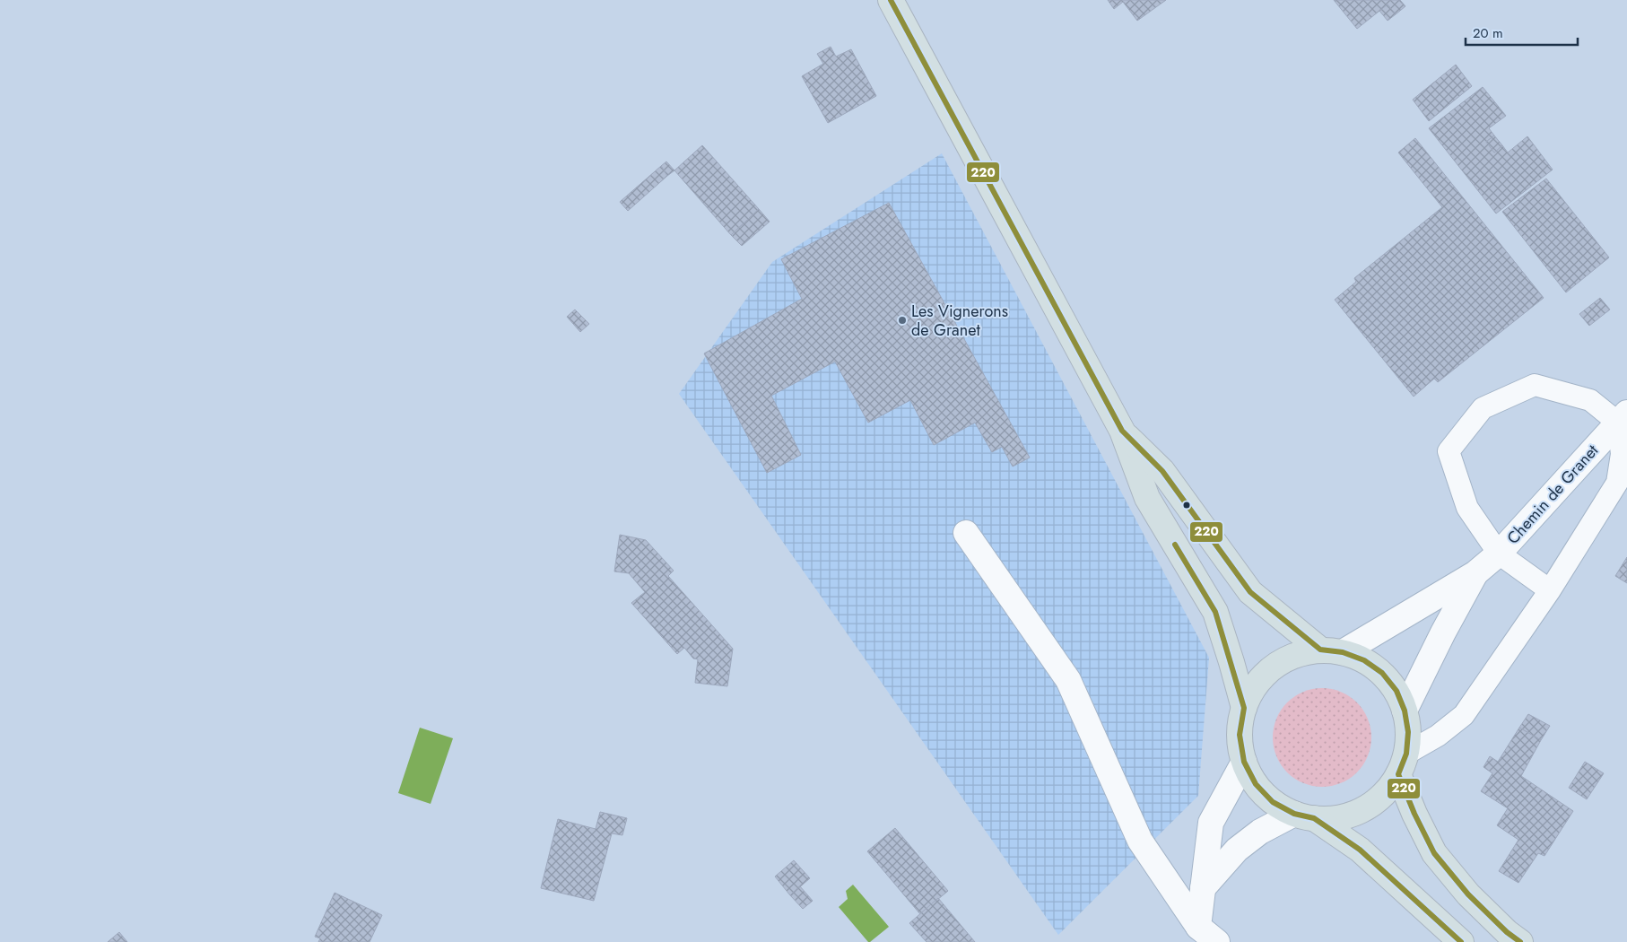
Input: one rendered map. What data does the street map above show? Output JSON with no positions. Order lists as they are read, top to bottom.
{
  "streets": {
    "street": ["Chemin de Granet"]
  },
  "places": ["Les Vignerons de Granet"],
  "lines": ["transit line 220"],
  "scale_bar": "20 m"
}
